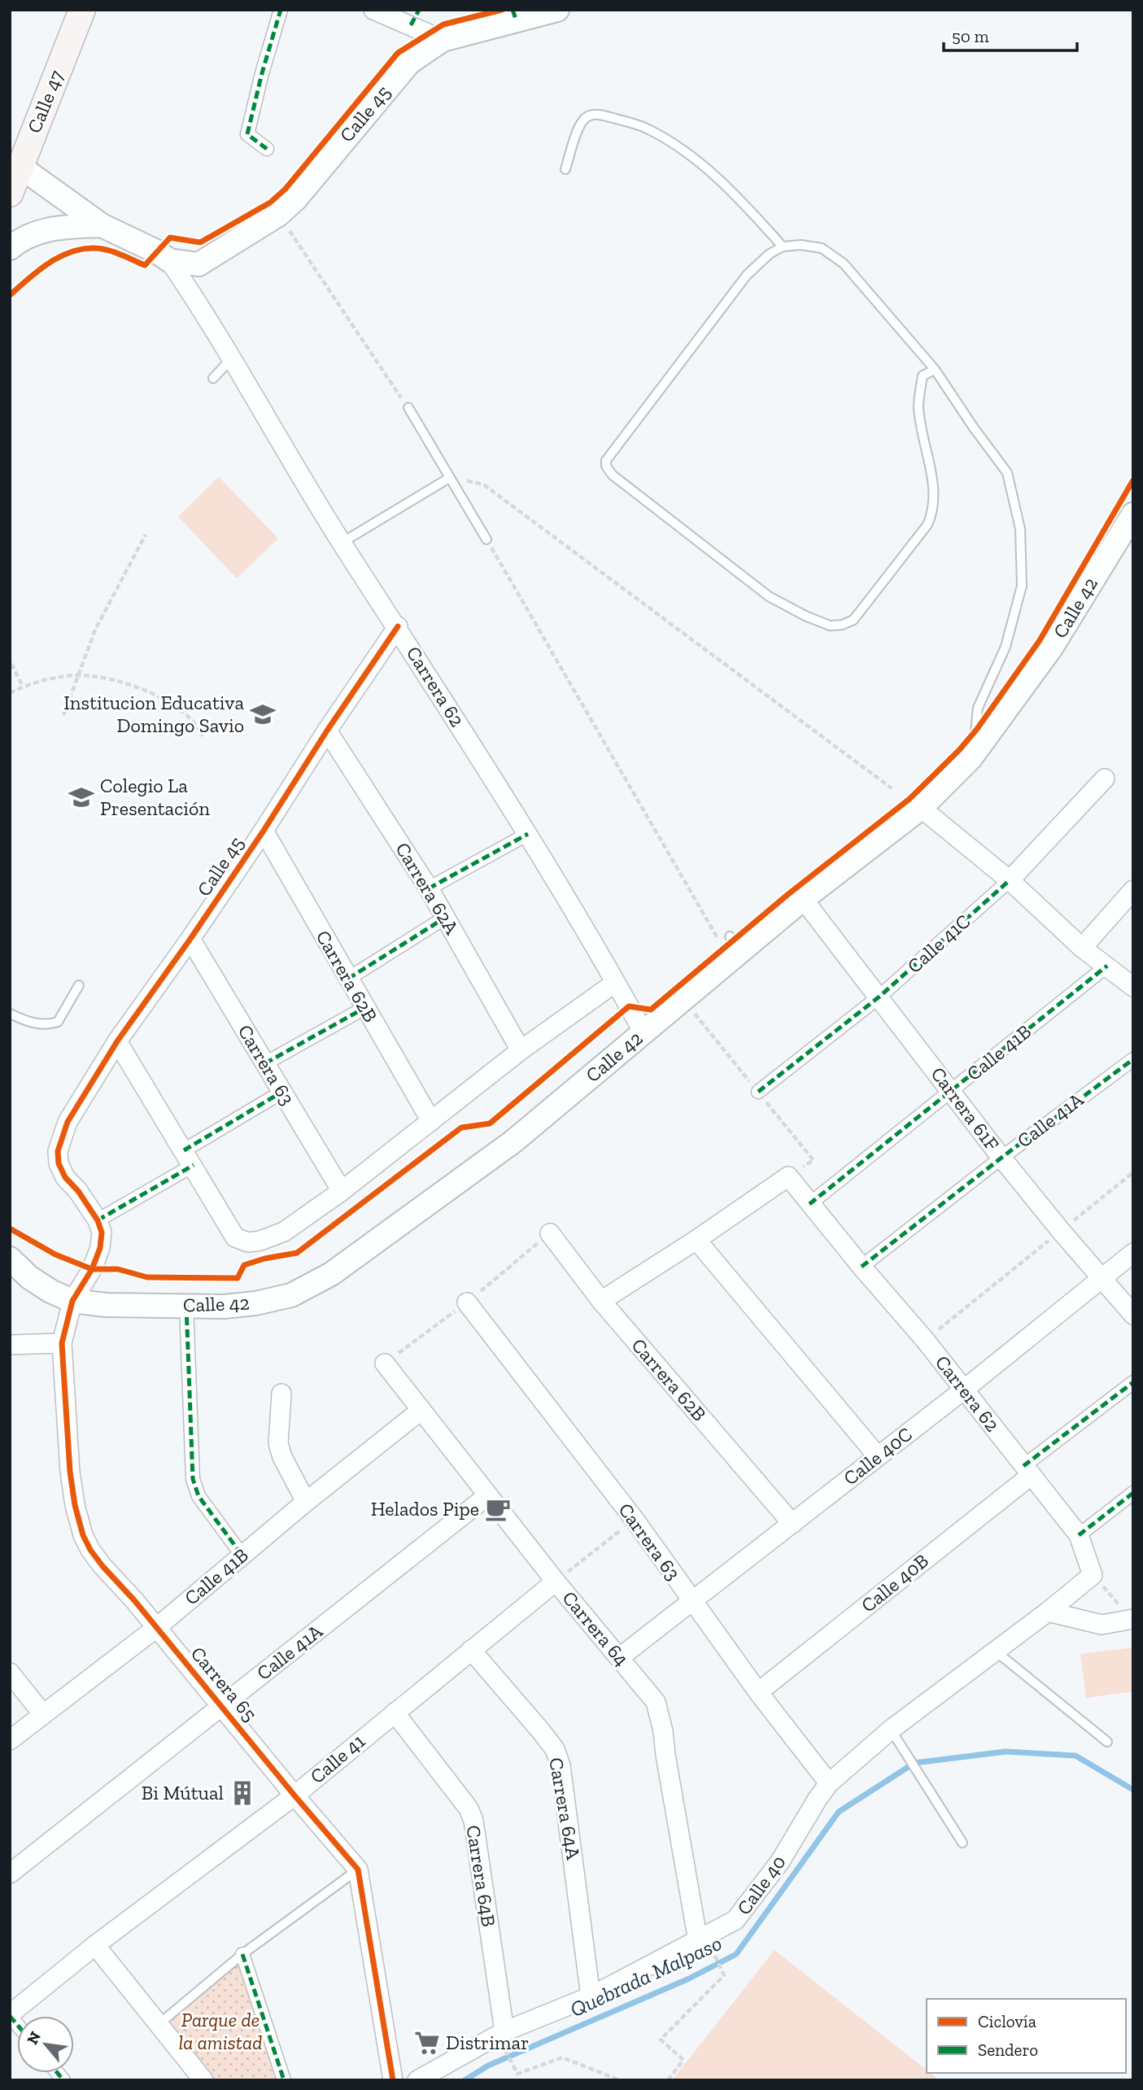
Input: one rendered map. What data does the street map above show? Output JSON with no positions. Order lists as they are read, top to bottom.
{
  "streets": {
    "main road": ["Calle 47"],
    "street": [
      "Calle 45",
      "Calle 42",
      "Carrera 62",
      "Carrera 62A",
      "Calle 41C",
      "Carrera 62B",
      "Calle 41B",
      "Carrera 63",
      "Carrera 61F",
      "Calle 41A",
      "Calle 40C",
      "Calle 40B",
      "Carrera 64",
      "Carrera 65",
      "Calle 41",
      "Carrera 64A",
      "Carrera 64B",
      "Calle 40"
    ]
  },
  "crossings": [
    ["Calle 45", "Carrera 62"],
    ["Calle 45", "Carrera 62A"],
    ["Calle 45", "Carrera 62B"],
    ["Calle 45", "Carrera 63"],
    ["Calle 42", "Carrera 62"],
    ["Calle 42", "Carrera 61F"],
    ["Calle 42", "Carrera 65"],
    ["Carrera 62", "Calle 41B"],
    ["Carrera 62", "Calle 41A"],
    ["Carrera 62", "Calle 40C"],
    ["Carrera 62", "Calle 40B"],
    ["Carrera 62", "Calle 40"],
    ["Calle 41C", "Carrera 61F"],
    ["Carrera 62B", "Calle 40C"],
    ["Calle 41B", "Carrera 61F"],
    ["Calle 41B", "Carrera 64"],
    ["Calle 41B", "Carrera 65"],
    ["Carrera 63", "Calle 40C"],
    ["Carrera 63", "Calle 40B"],
    ["Carrera 63", "Calle 40"],
    ["Carrera 61F", "Calle 41A"],
    ["Carrera 61F", "Calle 40C"],
    ["Calle 41A", "Carrera 64"],
    ["Calle 41A", "Carrera 65"],
    ["Calle 40C", "Carrera 64"],
    ["Carrera 64", "Calle 41"],
    ["Carrera 64", "Calle 40"],
    ["Carrera 65", "Calle 41"],
    ["Calle 41", "Carrera 64A"],
    ["Calle 41", "Carrera 64B"],
    ["Carrera 64A", "Calle 40"],
    ["Carrera 64B", "Calle 40"]
  ],
  "water": ["Quebrada Malpaso"],
  "parks": ["Parque de la amistad"],
  "places": {
    "school or university": ["Institucion Educativa Domingo Savio", "Colegio La Presentación"],
    "cafe": ["Helados Pipe"],
    "building": ["Bi Mútual"],
    "supermarket": ["Distrimar"]
  },
  "legend": ["Ciclovía", "Sendero"],
  "scale_bar": "50 m",
  "north": "top left"
}
